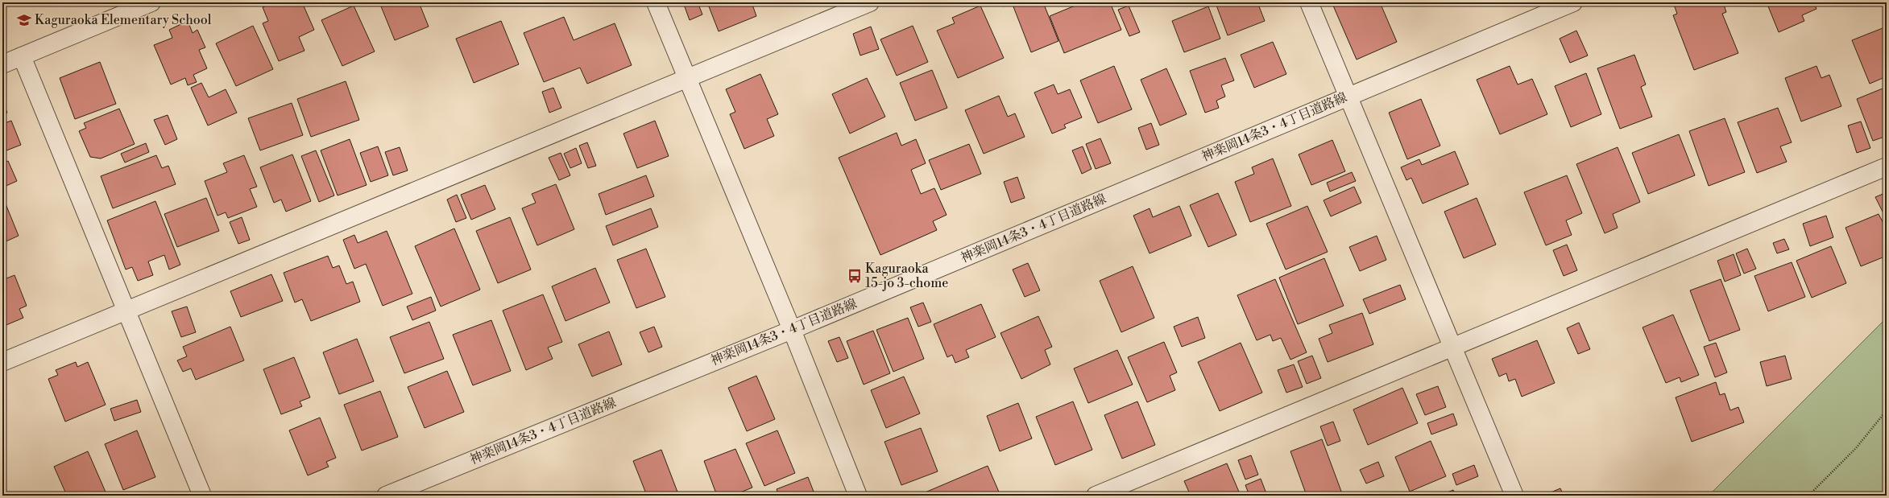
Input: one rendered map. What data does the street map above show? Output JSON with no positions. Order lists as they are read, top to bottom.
{
  "streets": {
    "street": ["神楽岡14条3・4丁目道路線"]
  },
  "places": {
    "school or university": ["Kaguraoka Elementary School"],
    "bus stop": ["Kaguraoka 15-jo 3-chome"]
  }
}
